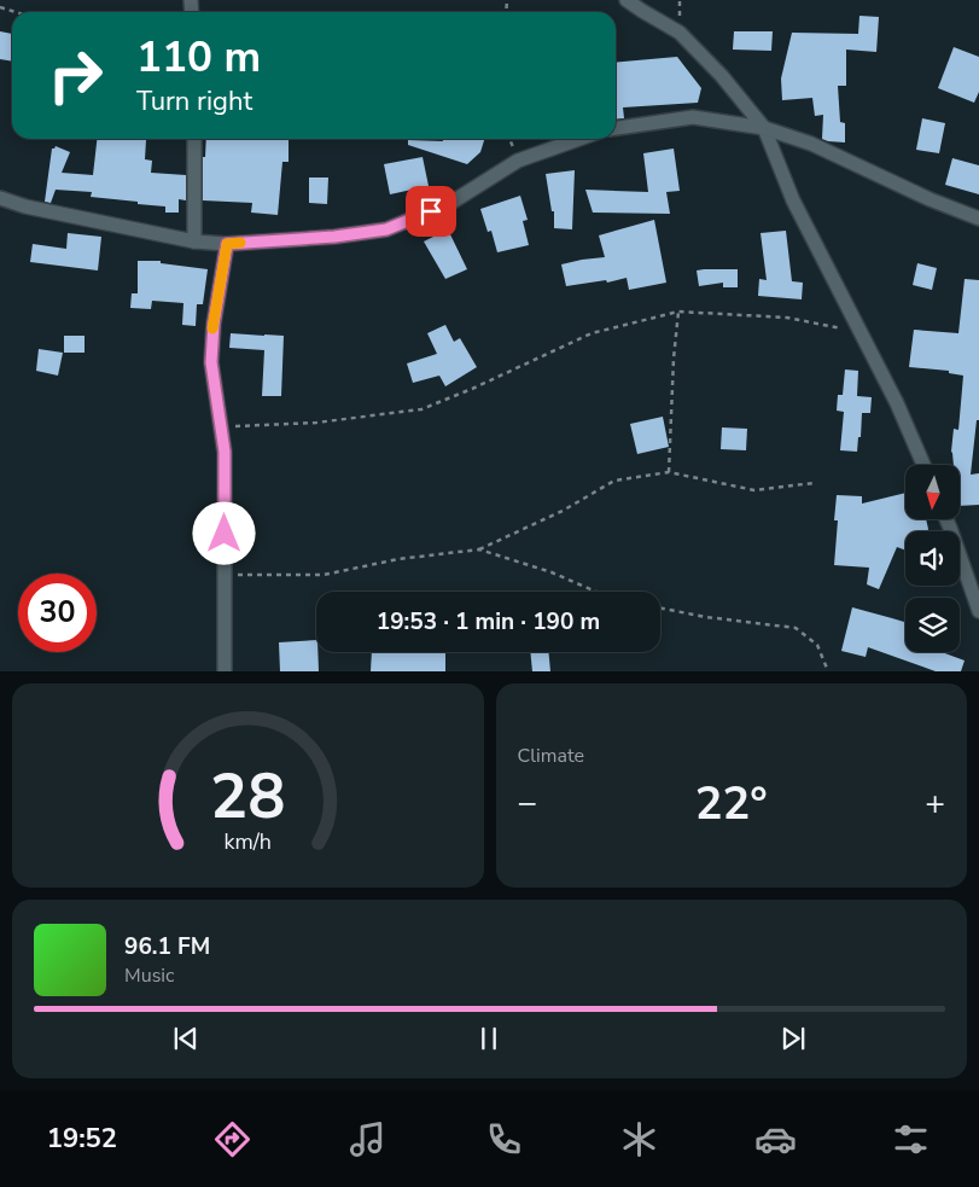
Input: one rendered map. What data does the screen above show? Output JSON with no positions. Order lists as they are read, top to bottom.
{
  "north": "bottom",
  "page": {
    "turn": ["110 m", "Turn right"],
    "limit": "30",
    "trip": "19:53 · 1 min · 190 m",
    "tile": "Climate",
    "heat": ["−", "22°", "+"],
    "song": ["96.1 FM", "Music"],
    "tabs": "19:52",
    "gauge": ["28", "km/h"]
  }
}
